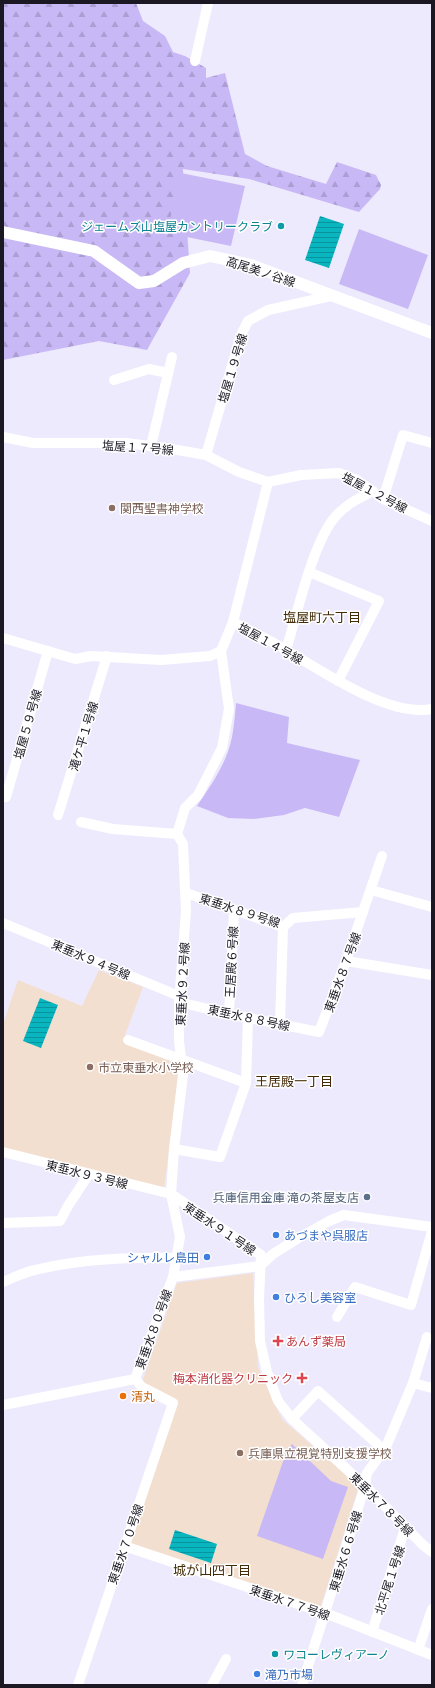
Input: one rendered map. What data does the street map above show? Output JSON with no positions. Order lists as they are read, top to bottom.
{
  "streets": {
    "street": [
      "高尾美ノ谷線",
      "塩屋１９号線",
      "塩屋１７号線",
      "塩屋１２号線",
      "塩屋１４号線",
      "塩屋５９号線",
      "滝ケ平１号線",
      "東垂水８９号線",
      "東垂水９４号線",
      "王居殿６号線",
      "東垂水８７号線",
      "東垂水９２号線",
      "東垂水８８号線",
      "東垂水９３号線",
      "東垂水９１号線",
      "東垂水８０号線",
      "東垂水７８号線",
      "東垂水７０号線",
      "東垂水６６号線",
      "北平尾１号線",
      "東垂水７７号線"
    ]
  },
  "crossings": [
    ["高尾美ノ谷線", "塩屋１９号線"],
    ["塩屋１９号線", "塩屋１７号線"],
    ["塩屋１７号線", "塩屋１２号線"],
    ["東垂水８９号線", "王居殿６号線"],
    ["東垂水８９号線", "東垂水８７号線"],
    ["東垂水８９号線", "東垂水９２号線"],
    ["東垂水９４号線", "東垂水９２号線"],
    ["東垂水９４号線", "東垂水８８号線"],
    ["王居殿６号線", "東垂水８８号線"],
    ["東垂水８７号線", "東垂水８８号線"],
    ["東垂水９２号線", "東垂水８８号線"],
    ["東垂水９２号線", "東垂水９３号線"],
    ["東垂水９２号線", "東垂水９１号線"],
    ["東垂水９２号線", "東垂水８０号線"],
    ["東垂水９３号線", "東垂水９１号線"],
    ["東垂水９１号線", "東垂水８０号線"],
    ["東垂水９１号線", "東垂水７８号線"],
    ["東垂水８０号線", "東垂水７８号線"],
    ["東垂水８０号線", "東垂水７０号線"],
    ["東垂水７８号線", "東垂水６６号線"],
    ["東垂水７８号線", "北平尾１号線"],
    ["東垂水７０号線", "東垂水７７号線"],
    ["東垂水６６号線", "東垂水７７号線"],
    ["北平尾１号線", "東垂水７７号線"]
  ],
  "districts": ["塩屋町六丁目", "王居殿一丁目", "城が山四丁目"],
  "places": {
    "other": [
      "ジェームズ山塩屋カントリークラブ",
      "関西聖書神学校",
      "市立東垂水小学校",
      "兵庫信用金庫 滝の茶屋支店",
      "あづまや呉服店",
      "シャルレ島田",
      "ひろし美容室",
      "清丸",
      "兵庫県立視覚特別支援学校",
      "ワコーレヴィアーノ",
      "滝乃市場"
    ],
    "health": ["あんず薬局", "梅本消化器クリニック"]
  }
}
